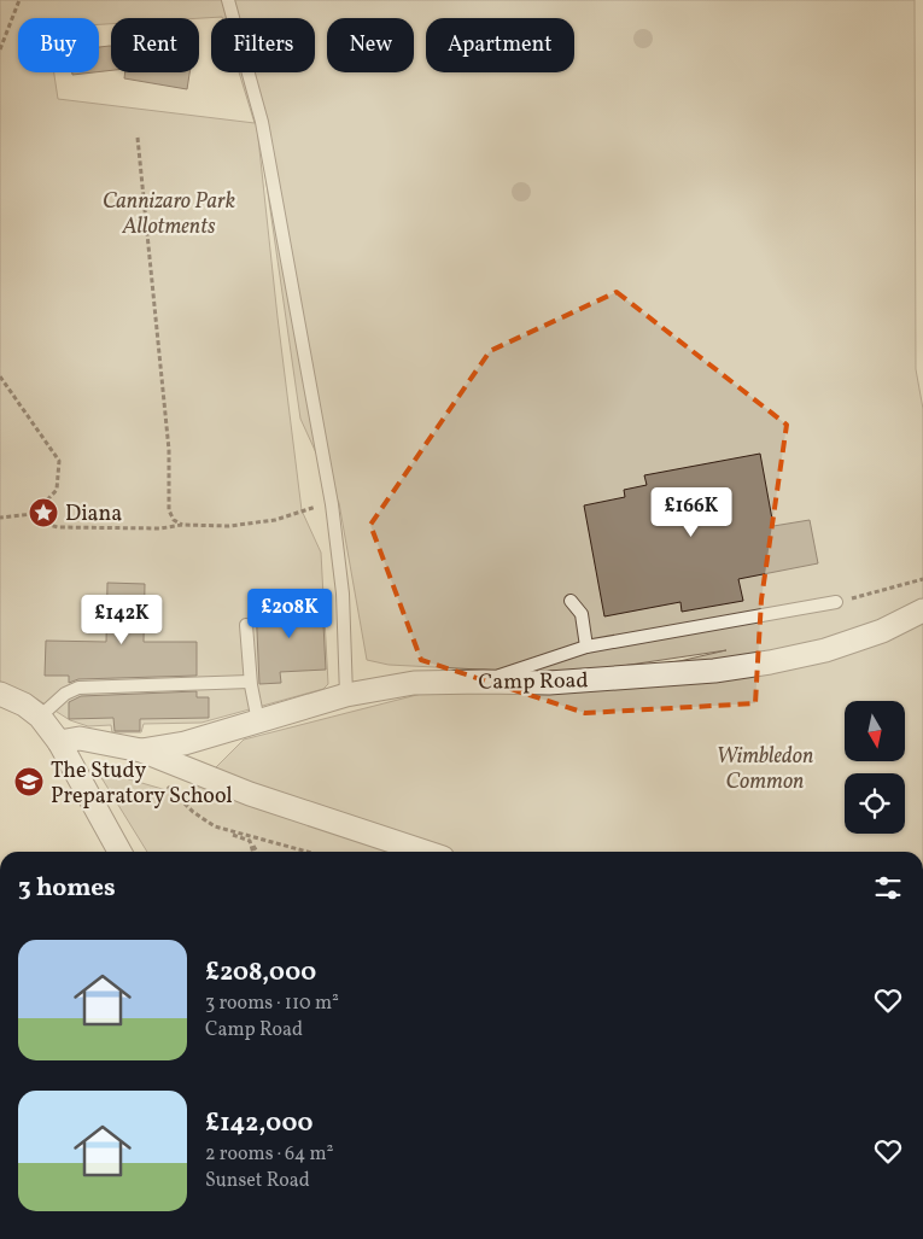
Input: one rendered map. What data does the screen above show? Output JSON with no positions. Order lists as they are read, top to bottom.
{
  "streets": {
    "street": ["Camp Road"]
  },
  "parks": ["Cannizaro Park Allotments", "Wimbledon Common"],
  "places": {
    "place": ["Diana"],
    "school or university": ["The Study Preparatory School"]
  },
  "north": "bottom",
  "page": {
    "chip": [
      "Buy",
      "Rent",
      "Filters",
      "New",
      "Apartment"
    ],
    "price": ["£166K", "£208K", "£142K"],
    "heading": "3 homes",
    "list": [
      {
        "name": "£208,000",
        "note": "3 rooms · 110 m² · Camp Road"
      },
      {
        "name": "£142,000",
        "note": "2 rooms · 64 m² · Sunset Road"
      }
    ]
  }
}
